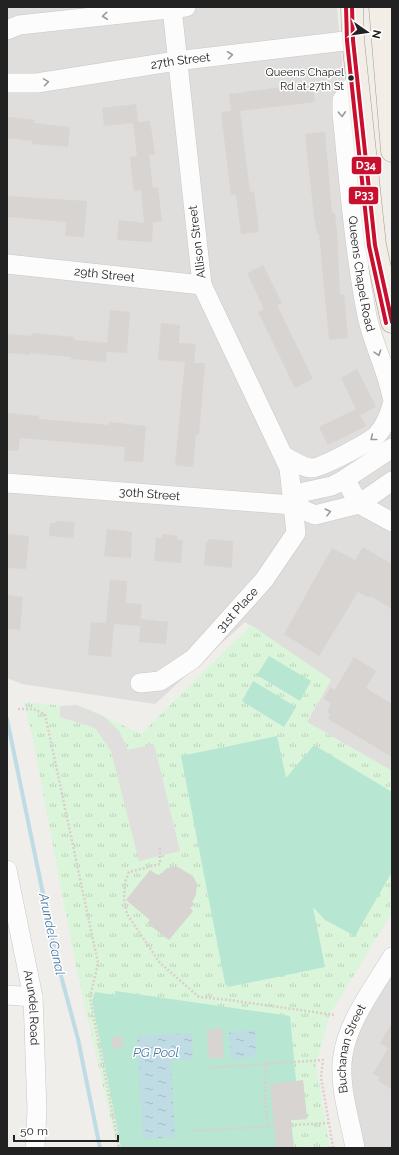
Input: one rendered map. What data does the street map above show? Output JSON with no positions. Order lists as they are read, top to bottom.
{
  "streets": {
    "main road": ["Queens Chapel Road"],
    "street": [
      "27th Street",
      "Allison Street",
      "29th Street",
      "30th Street",
      "31st Place",
      "Arundel Road",
      "Buchanan Street"
    ]
  },
  "crossings": [
    ["27th Street", "Allison Street"],
    ["27th Street", "Queens Chapel Road"],
    ["Allison Street", "29th Street"],
    ["Allison Street", "30th Street"],
    ["Allison Street", "31st Place"],
    ["30th Street", "31st Place"]
  ],
  "water": ["Arundel Canal", "PG Pool"],
  "places": ["Queens Chapel Rd at 27th St"],
  "lines": ["transit line D34", "transit line P33"],
  "scale_bar": "50 m",
  "north": "right"
}
